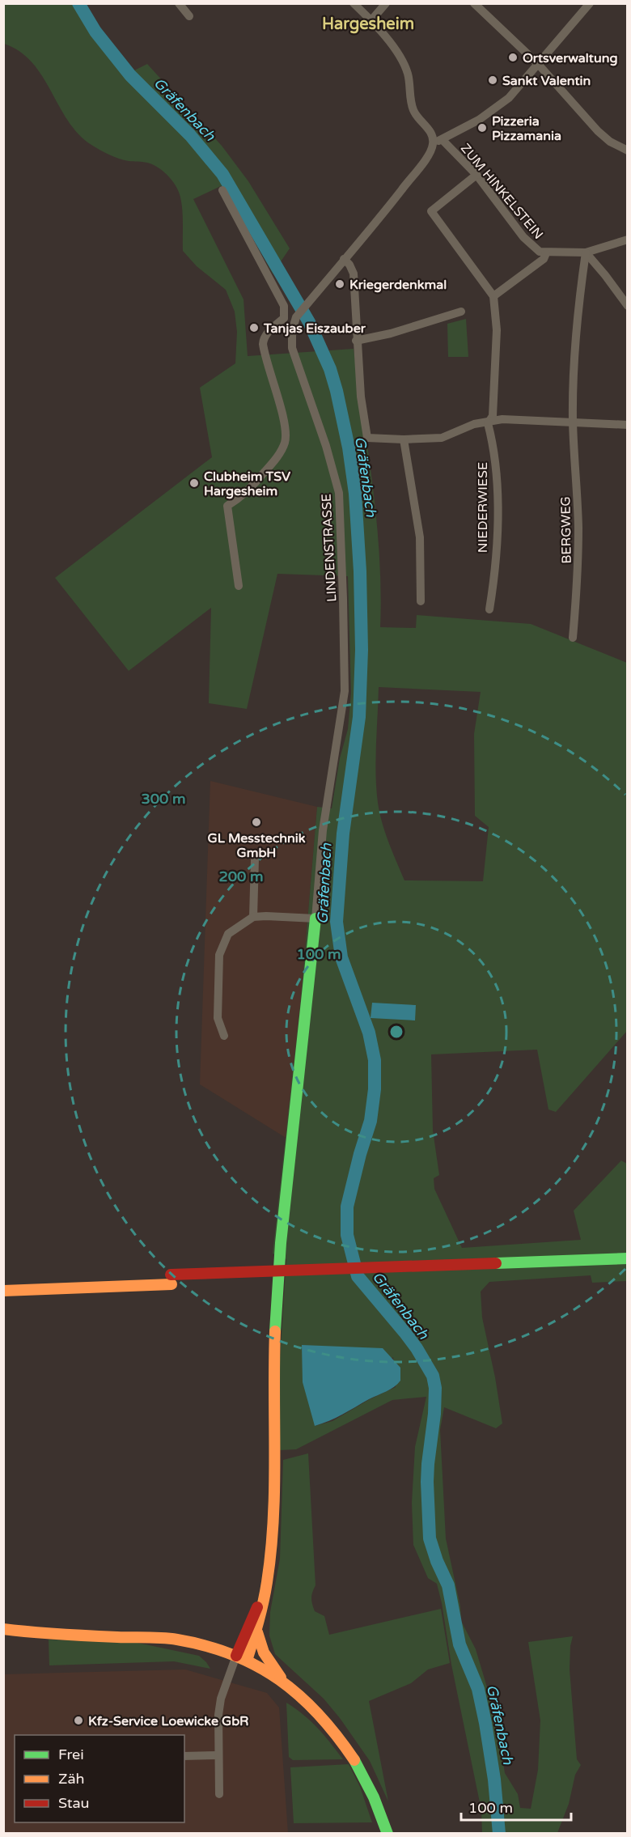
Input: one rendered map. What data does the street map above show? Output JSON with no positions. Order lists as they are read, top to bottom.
{
  "streets": {
    "street": [
      "ZUM HINKELSTEIN",
      "NIEDERWIESE",
      "BERGWEG",
      "LINDENSTRASSE"
    ]
  },
  "crossings": [
    ["ZUM HINKELSTEIN", "BERGWEG"]
  ],
  "districts": ["Hargesheim"],
  "water": ["Gräfenbach"],
  "places": [
    "Ortsverwaltung",
    "Sankt Valentin",
    "Pizzeria Pizzamania",
    "Kriegerdenkmal",
    "Tanjas Eiszauber",
    "Clubheim TSV Hargesheim",
    "GL Messtechnik GmbH",
    "Kfz-Service Loewicke GbR"
  ],
  "legend": ["Frei", "Zäh", "Stau"],
  "scale_bar": "100 m",
  "rings": ["300 m", "200 m", "100 m"]
}
